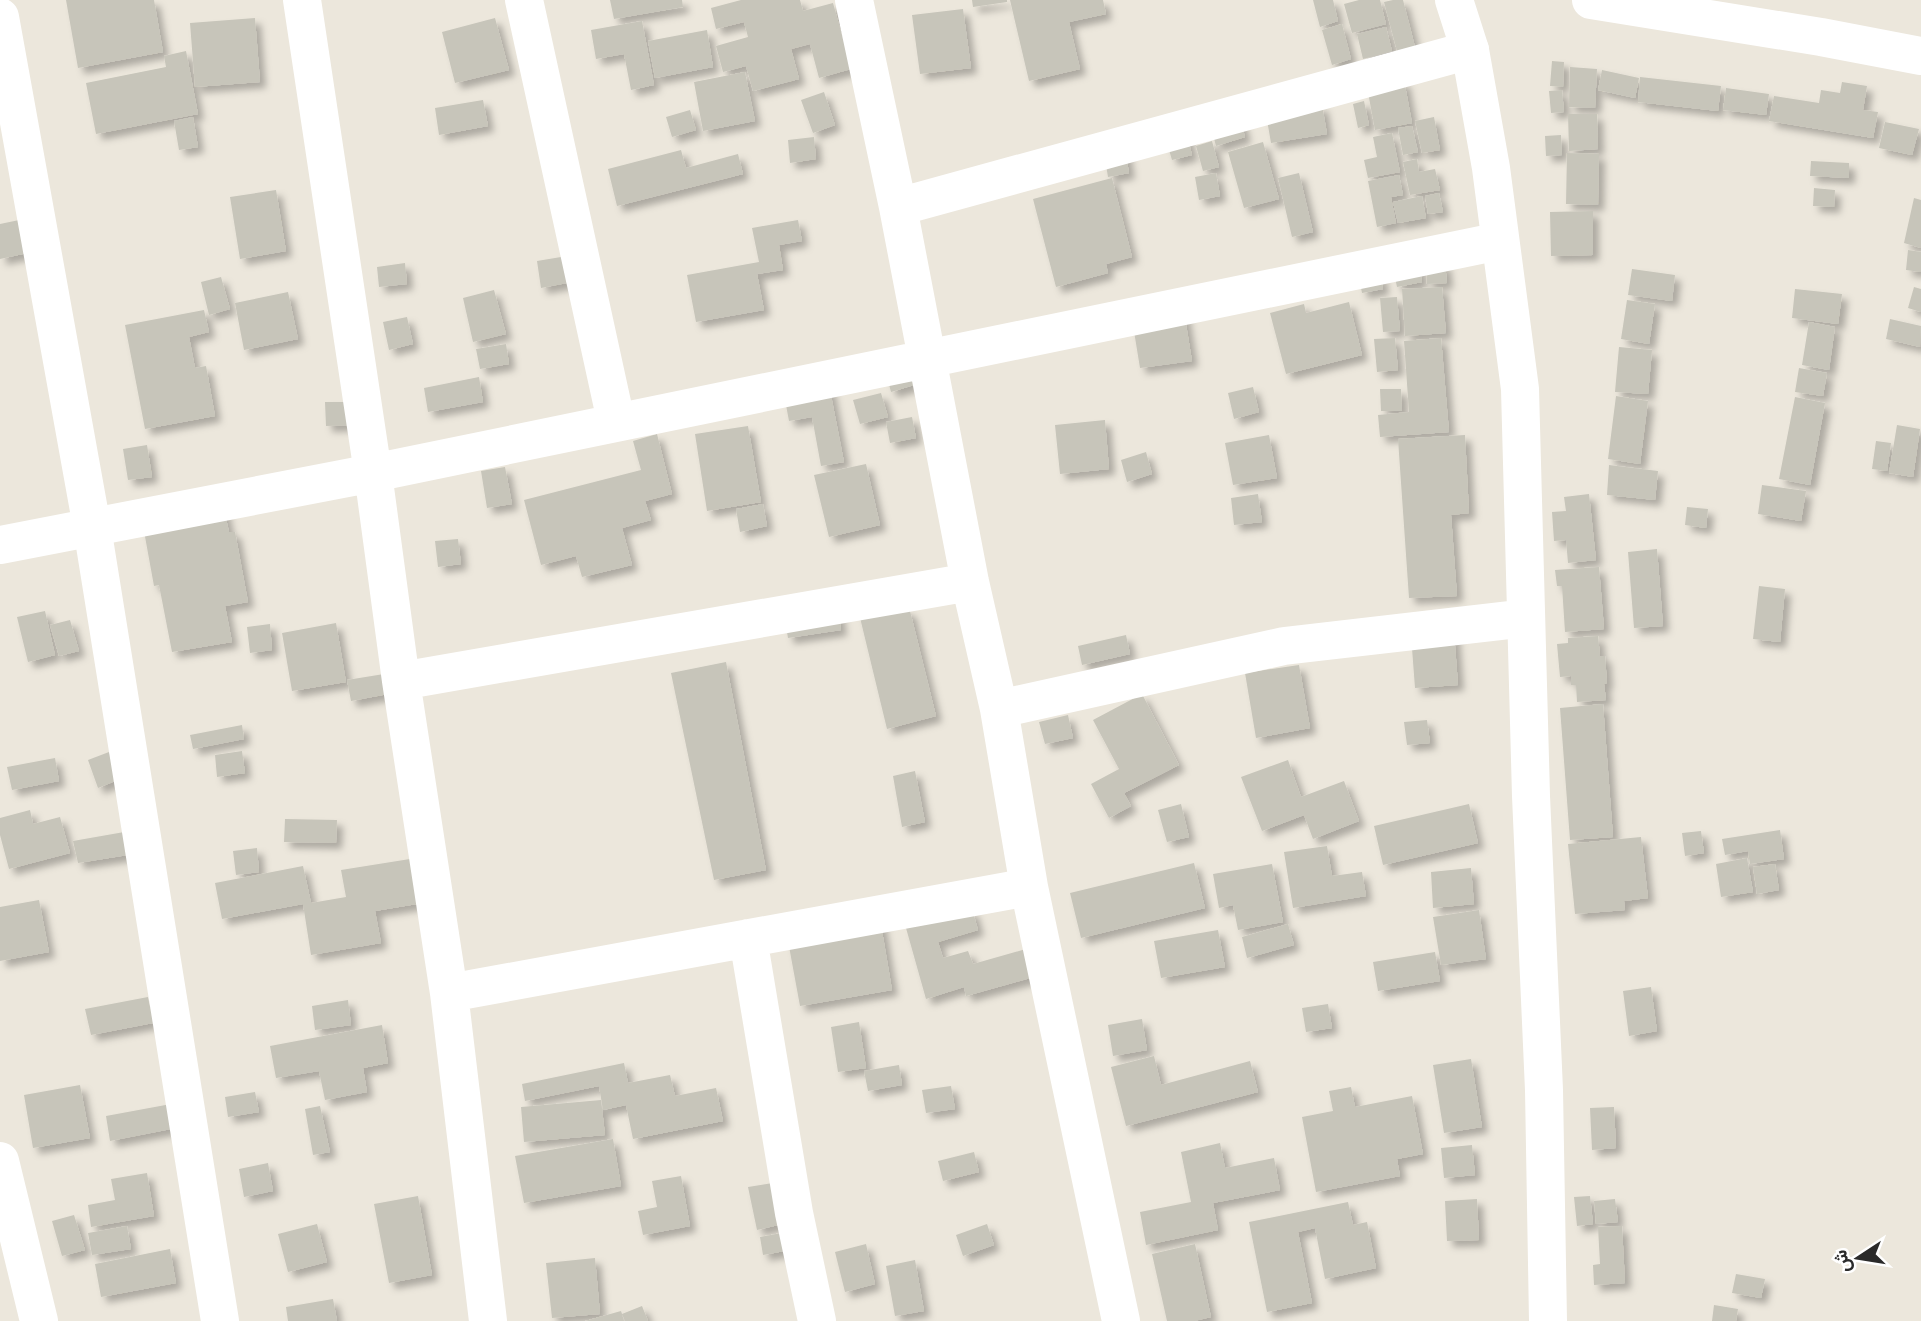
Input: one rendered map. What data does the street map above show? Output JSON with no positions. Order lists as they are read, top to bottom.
{
  "north": "left"
}
